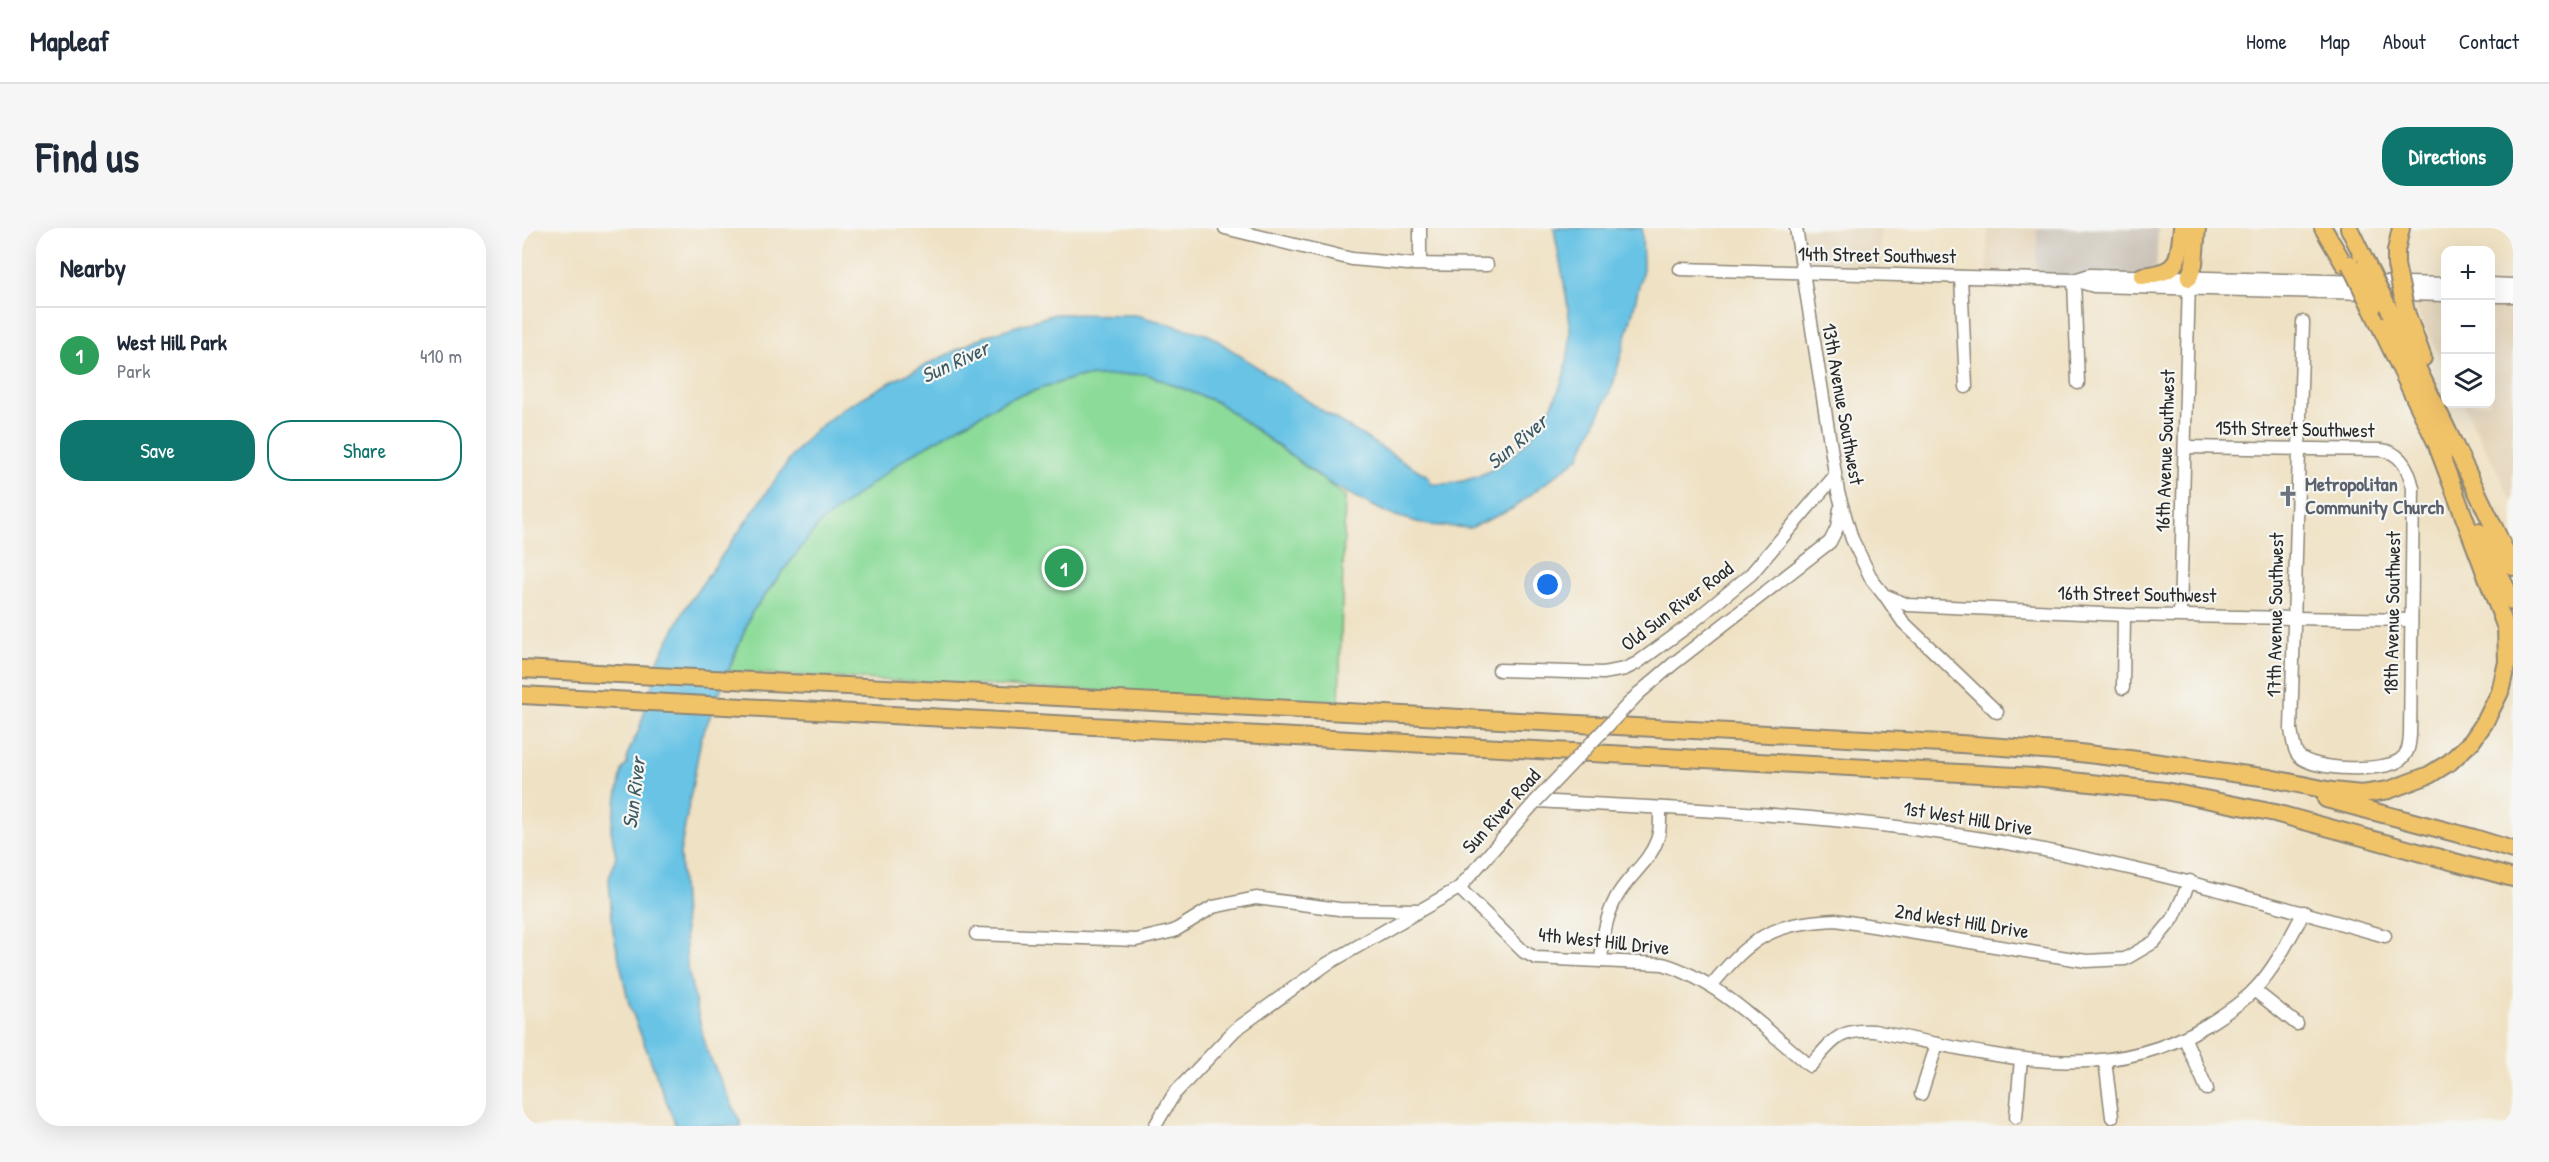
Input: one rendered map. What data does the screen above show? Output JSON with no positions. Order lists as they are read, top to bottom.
{
  "streets": {
    "street": [
      "14th Street Southwest",
      "13th Avenue Southwest",
      "15th Street Southwest",
      "16th Avenue Southwest",
      "16th Street Southwest",
      "Old Sun River Road",
      "18th Avenue Southwest",
      "17th Avenue Southwest",
      "Sun River Road",
      "1st West Hill Drive",
      "2nd West Hill Drive",
      "4th West Hill Drive"
    ]
  },
  "crossings": [
    ["14th Street Southwest", "13th Avenue Southwest"],
    ["14th Street Southwest", "16th Avenue Southwest"],
    ["13th Avenue Southwest", "16th Street Southwest"],
    ["13th Avenue Southwest", "Old Sun River Road"],
    ["13th Avenue Southwest", "Sun River Road"],
    ["15th Street Southwest", "16th Avenue Southwest"],
    ["15th Street Southwest", "18th Avenue Southwest"],
    ["15th Street Southwest", "17th Avenue Southwest"],
    ["16th Avenue Southwest", "16th Street Southwest"],
    ["16th Street Southwest", "18th Avenue Southwest"],
    ["16th Street Southwest", "17th Avenue Southwest"],
    ["18th Avenue Southwest", "17th Avenue Southwest"],
    ["Sun River Road", "1st West Hill Drive"],
    ["Sun River Road", "4th West Hill Drive"],
    ["1st West Hill Drive", "2nd West Hill Drive"],
    ["2nd West Hill Drive", "4th West Hill Drive"]
  ],
  "water": ["Sun River"],
  "places": {
    "church": ["Metropolitan Community Church"]
  },
  "page": {
    "header": "Mapleaf",
    "nav": [
      "Home",
      "Map",
      "About",
      "Contact"
    ],
    "buttons": [
      "Directions",
      ["Save", "Share"]
    ],
    "title": "Find us",
    "heading": "Nearby",
    "map_buttons": ["+", "−"],
    "list": [
      {
        "mark": "1",
        "name": "West Hill Park",
        "note": "Park",
        "value": "410 m"
      }
    ],
    "pins": "1"
  }
}
